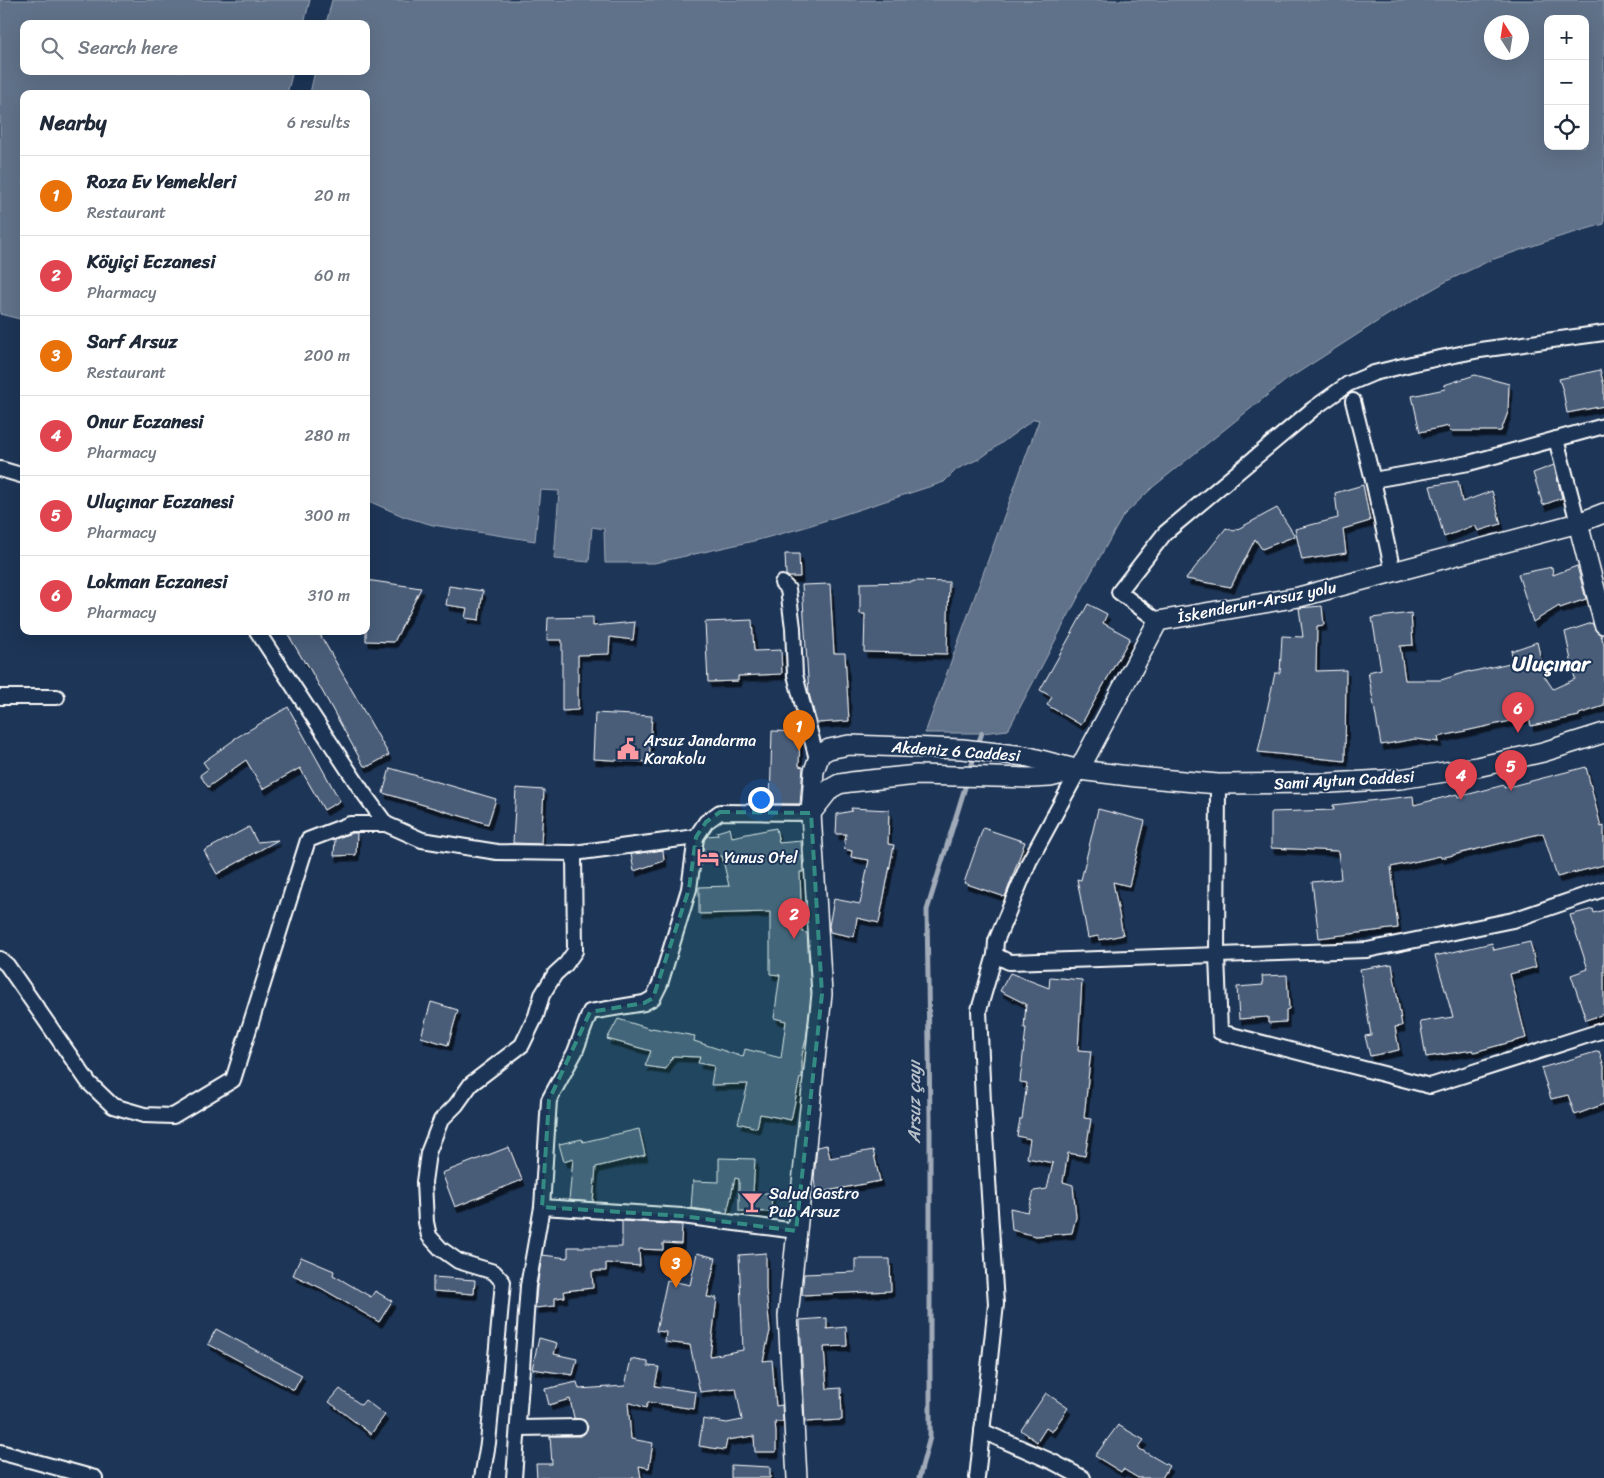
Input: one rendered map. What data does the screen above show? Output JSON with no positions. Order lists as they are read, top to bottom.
{
  "streets": {
    "main road": ["İskenderun-Arsuz yolu", "Akdeniz 6 Caddesi", "Sami Aytun Caddesi"]
  },
  "crossings": [
    ["İskenderun-Arsuz yolu", "Akdeniz 6 Caddesi"],
    ["İskenderun-Arsuz yolu", "Sami Aytun Caddesi"],
    ["Akdeniz 6 Caddesi", "Sami Aytun Caddesi"]
  ],
  "districts": ["Uluçınar"],
  "water": ["Arsuz çayı"],
  "places": {
    "public building": ["Arsuz Jandarma Karakolu"],
    "hotel": ["Yunus Otel"],
    "bar": ["Salud Gastro Pub Arsuz"]
  },
  "north": "top",
  "page": {
    "map_buttons": ["+", "−"],
    "search": "Search here",
    "heading": ["Nearby", "6 results"],
    "list": [
      {
        "mark": "1",
        "name": "Roza Ev Yemekleri",
        "note": "Restaurant",
        "value": "20 m"
      },
      {
        "mark": "2",
        "name": "Köyiçi Eczanesi",
        "note": "Pharmacy",
        "value": "60 m"
      },
      {
        "mark": "3",
        "name": "Sarf Arsuz",
        "note": "Restaurant",
        "value": "200 m"
      },
      {
        "mark": "4",
        "name": "Onur Eczanesi",
        "note": "Pharmacy",
        "value": "280 m"
      },
      {
        "mark": "5",
        "name": "Uluçınar Eczanesi",
        "note": "Pharmacy",
        "value": "300 m"
      },
      {
        "mark": "6",
        "name": "Lokman Eczanesi",
        "note": "Pharmacy",
        "value": "310 m"
      }
    ],
    "pins": [
      "6",
      "1",
      "5",
      "4",
      "2",
      "3"
    ]
  }
}
